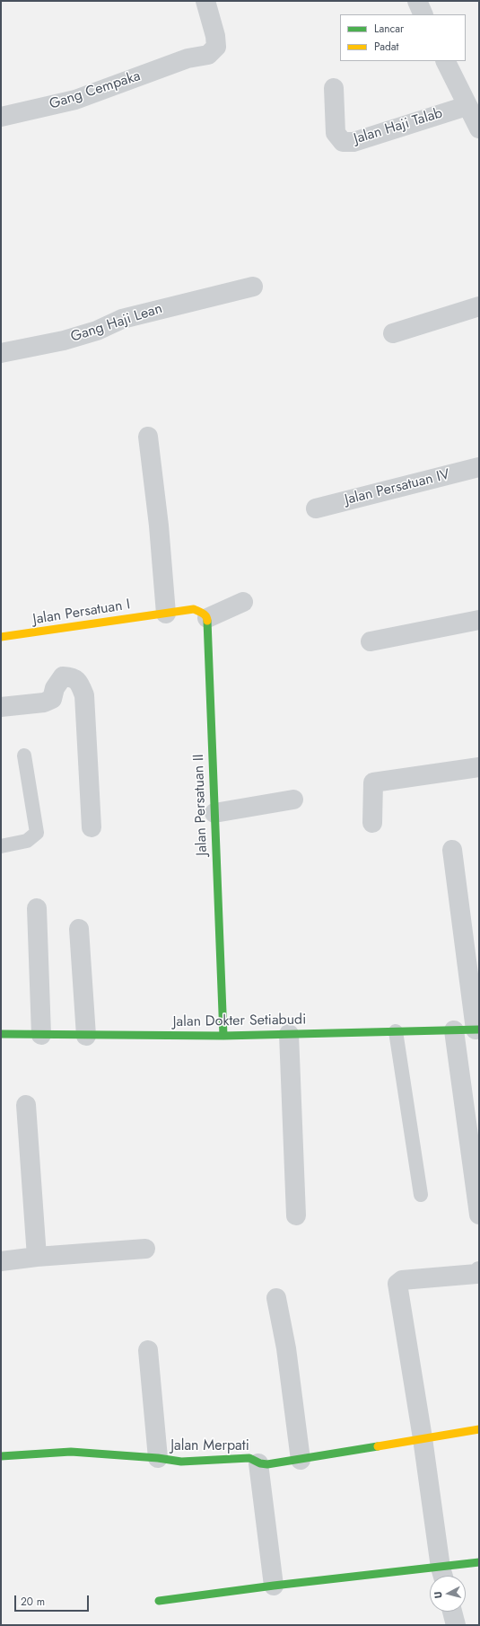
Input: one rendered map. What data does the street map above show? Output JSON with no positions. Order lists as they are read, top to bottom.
{
  "streets": {
    "street": [
      "Gang Cempaka",
      "Jalan Haji Talab",
      "Gang Haji Lean",
      "Jalan Persatuan IV",
      "Jalan Persatuan I",
      "Jalan Persatuan II",
      "Jalan Dokter Setiabudi",
      "Jalan Merpati"
    ]
  },
  "crossings": [
    ["Jalan Persatuan II", "Jalan Dokter Setiabudi"]
  ],
  "legend": ["Lancar", "Padat"],
  "scale_bar": "20 m",
  "north": "left"
}
